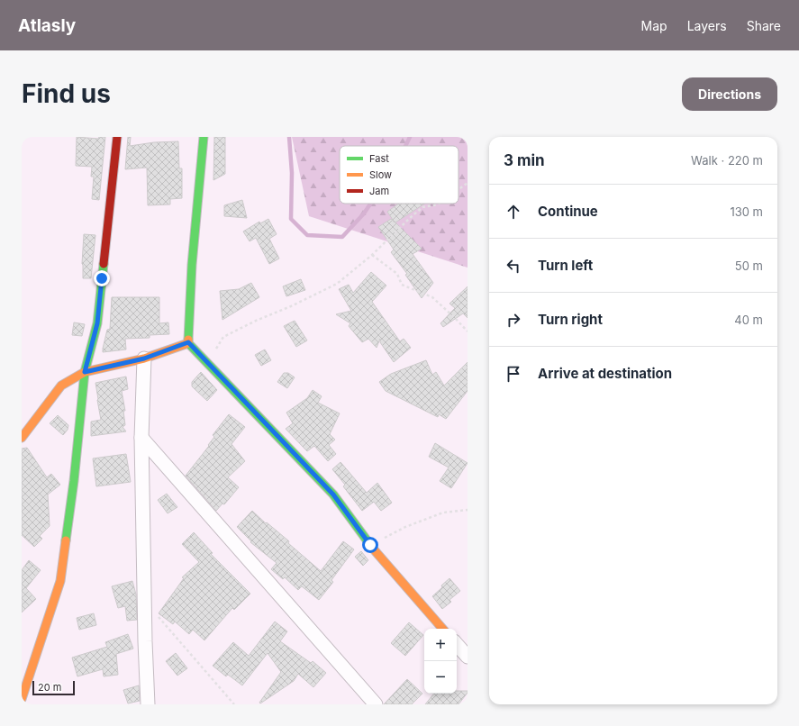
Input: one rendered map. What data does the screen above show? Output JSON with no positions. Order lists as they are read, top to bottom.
{
  "legend": ["Fast", "Slow", "Jam"],
  "scale_bar": "20 m",
  "page": {
    "header": "Atlasly",
    "nav": ["Map", "Layers", "Share"],
    "buttons": "Directions",
    "title": "Find us",
    "heading": ["3 min", "Walk · 220 m"],
    "list": [
      ["Continue", "130 m"],
      ["Turn left", "50 m"],
      ["Turn right", "40 m"],
      "Arrive at destination"
    ],
    "map_buttons": ["+", "−"],
    "scale": "20 m"
  }
}
